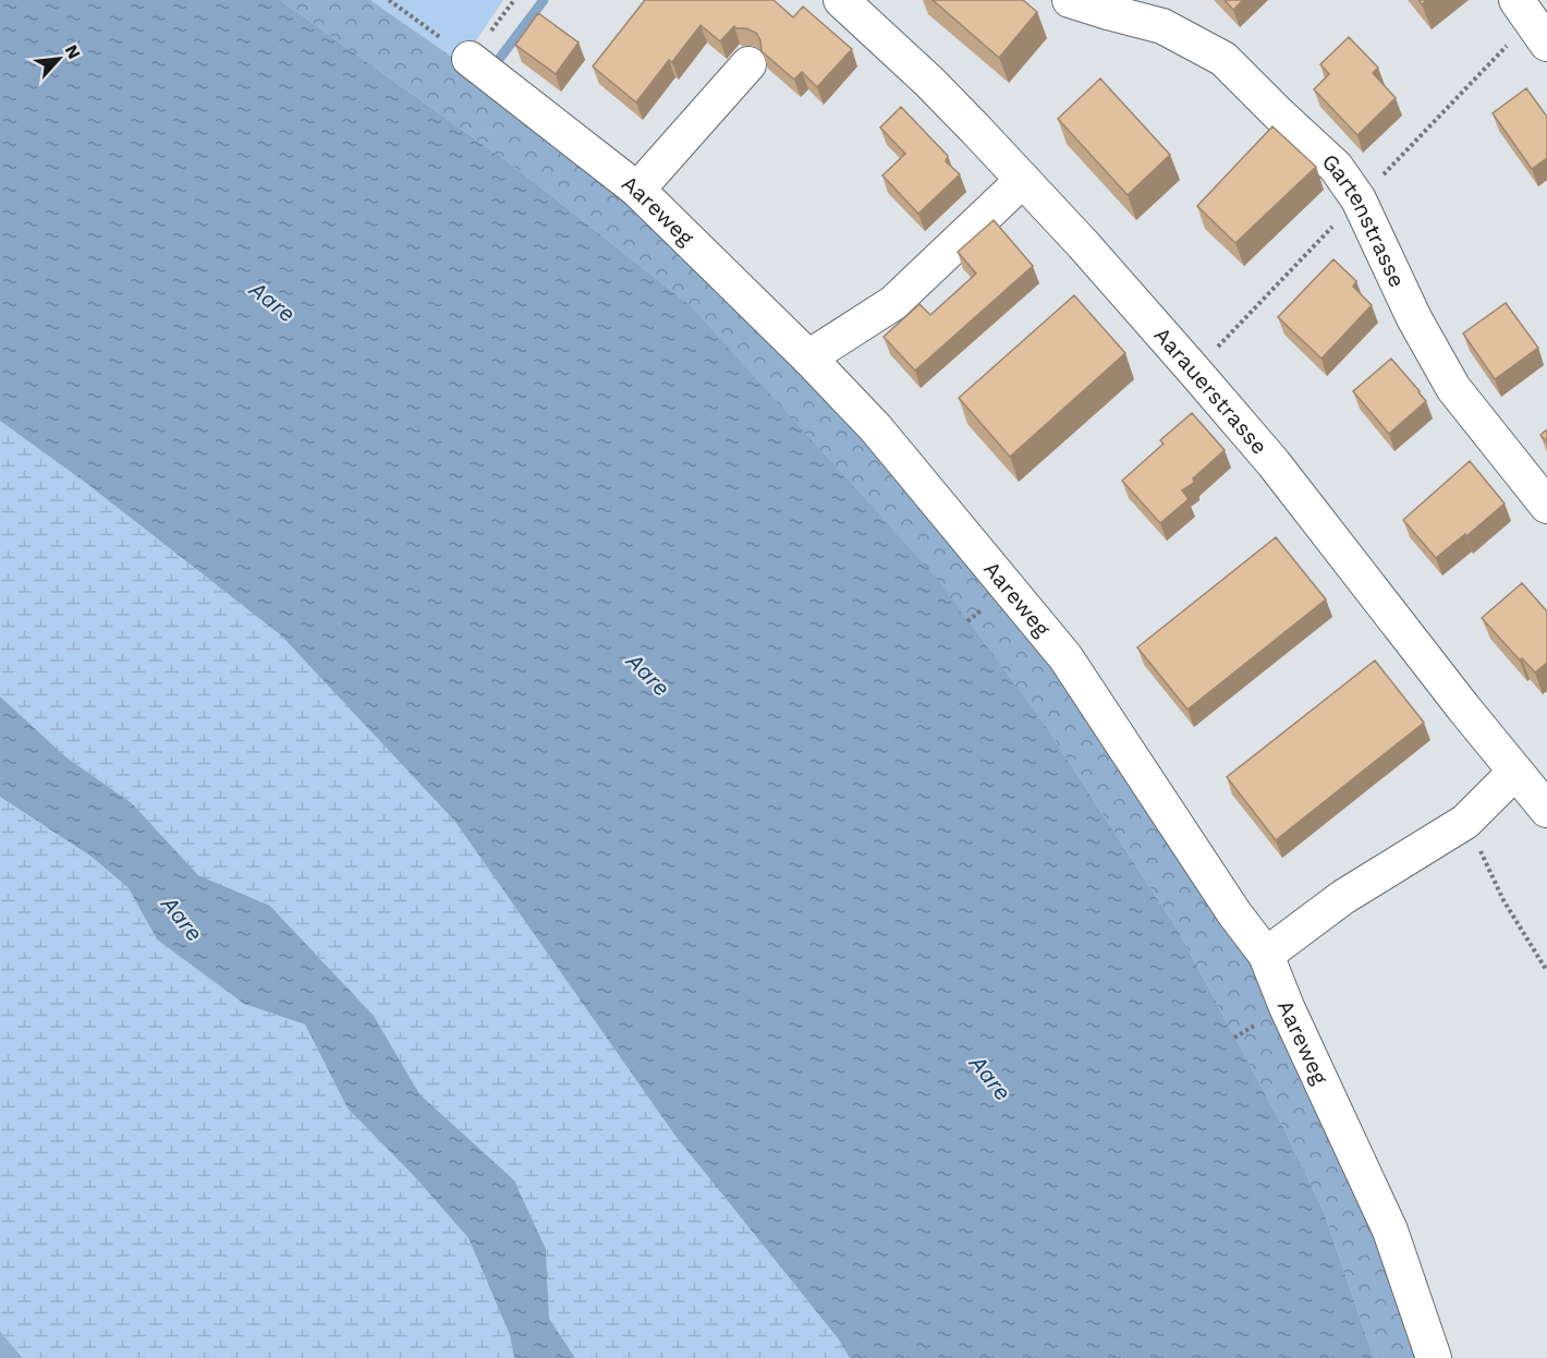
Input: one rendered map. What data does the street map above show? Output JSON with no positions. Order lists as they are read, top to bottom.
{
  "streets": {
    "street": ["Aareweg", "Gartenstrasse", "Aarauerstrasse"]
  },
  "water": ["Aare"],
  "north": "top right"
}
